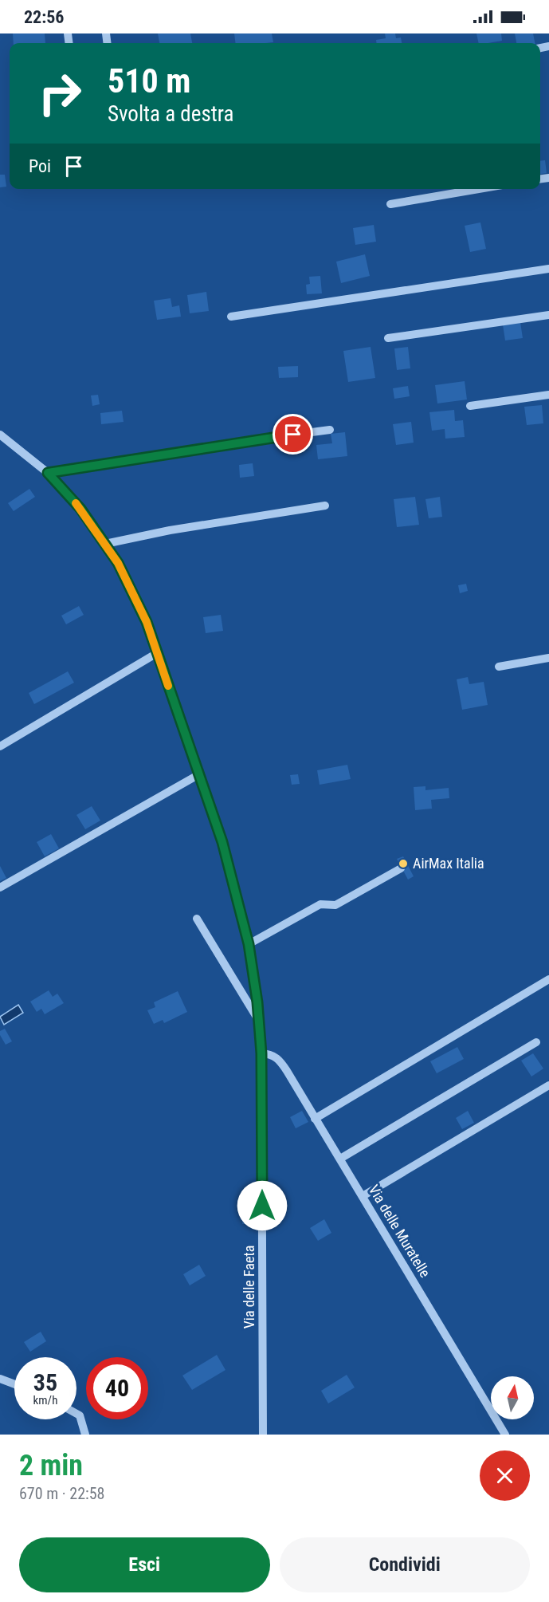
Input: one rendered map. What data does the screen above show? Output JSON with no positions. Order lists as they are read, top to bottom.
{
  "streets": {
    "street": ["Via delle Muratelle", "Via delle Faeta"]
  },
  "crossings": [
    ["Via delle Muratelle", "Via delle Faeta"]
  ],
  "places": ["AirMax Italia"],
  "north": "top",
  "page": {
    "status": "22:56",
    "turn": ["510 m", "Svolta a destra"],
    "then": "Poi",
    "speed": "35 km/h",
    "limit": "40",
    "heading": ["2 min", "670 m · 22:58"],
    "buttons": ["Esci", "Condividi"]
  }
}
